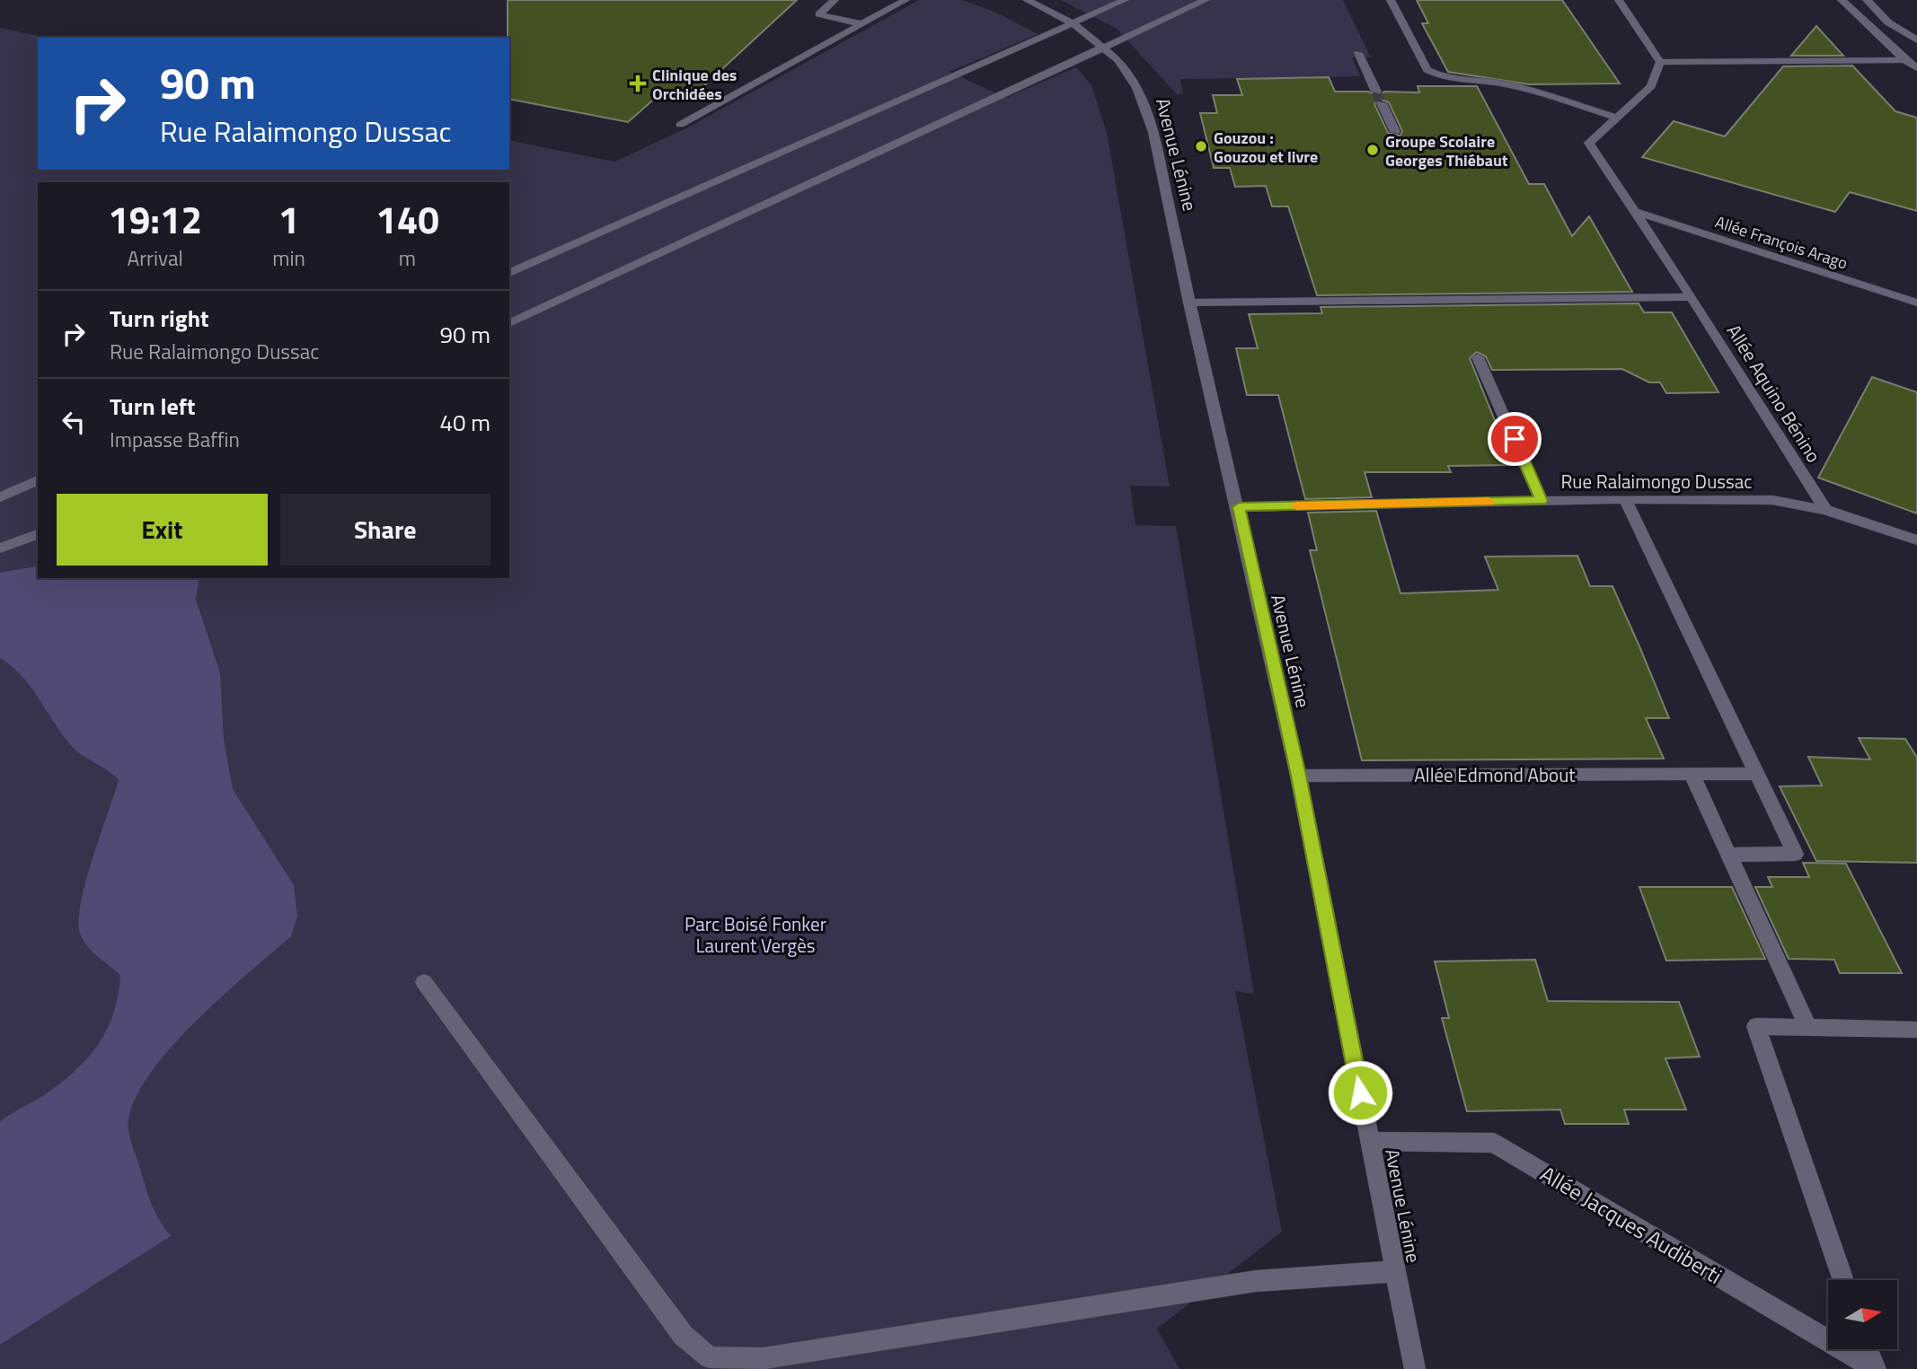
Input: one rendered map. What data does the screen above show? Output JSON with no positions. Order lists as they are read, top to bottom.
{
  "streets": {
    "street": [
      "Avenue Lénine",
      "Allée François Arago",
      "Allée Aquino Bénino",
      "Rue Ralaimongo Dussac",
      "Allée Edmond About",
      "Allée Jacques Audiberti"
    ]
  },
  "crossings": [
    ["Avenue Lénine", "Rue Ralaimongo Dussac"],
    ["Avenue Lénine", "Allée Edmond About"],
    ["Avenue Lénine", "Allée Jacques Audiberti"],
    ["Allée François Arago", "Allée Aquino Bénino"],
    ["Allée Aquino Bénino", "Rue Ralaimongo Dussac"]
  ],
  "parks": ["Parc Boisé Fonker Laurent Vergès"],
  "places": {
    "health": ["Clinique des Orchidées"],
    "other": ["Gouzou : Gouzou et livre", "Groupe Scolaire Georges Thiébaut"]
  },
  "north": "right",
  "page": {
    "turn": ["90 m", "Rue Ralaimongo Dussac"],
    "eta": [
      "19:12",
      "Arrival",
      "1",
      "min",
      "140",
      "m"
    ],
    "list": [
      {
        "name": "Turn right",
        "note": "Rue Ralaimongo Dussac",
        "value": "90 m"
      },
      {
        "name": "Turn left",
        "note": "Impasse Baffin",
        "value": "40 m"
      }
    ],
    "buttons": ["Exit", "Share"]
  }
}
